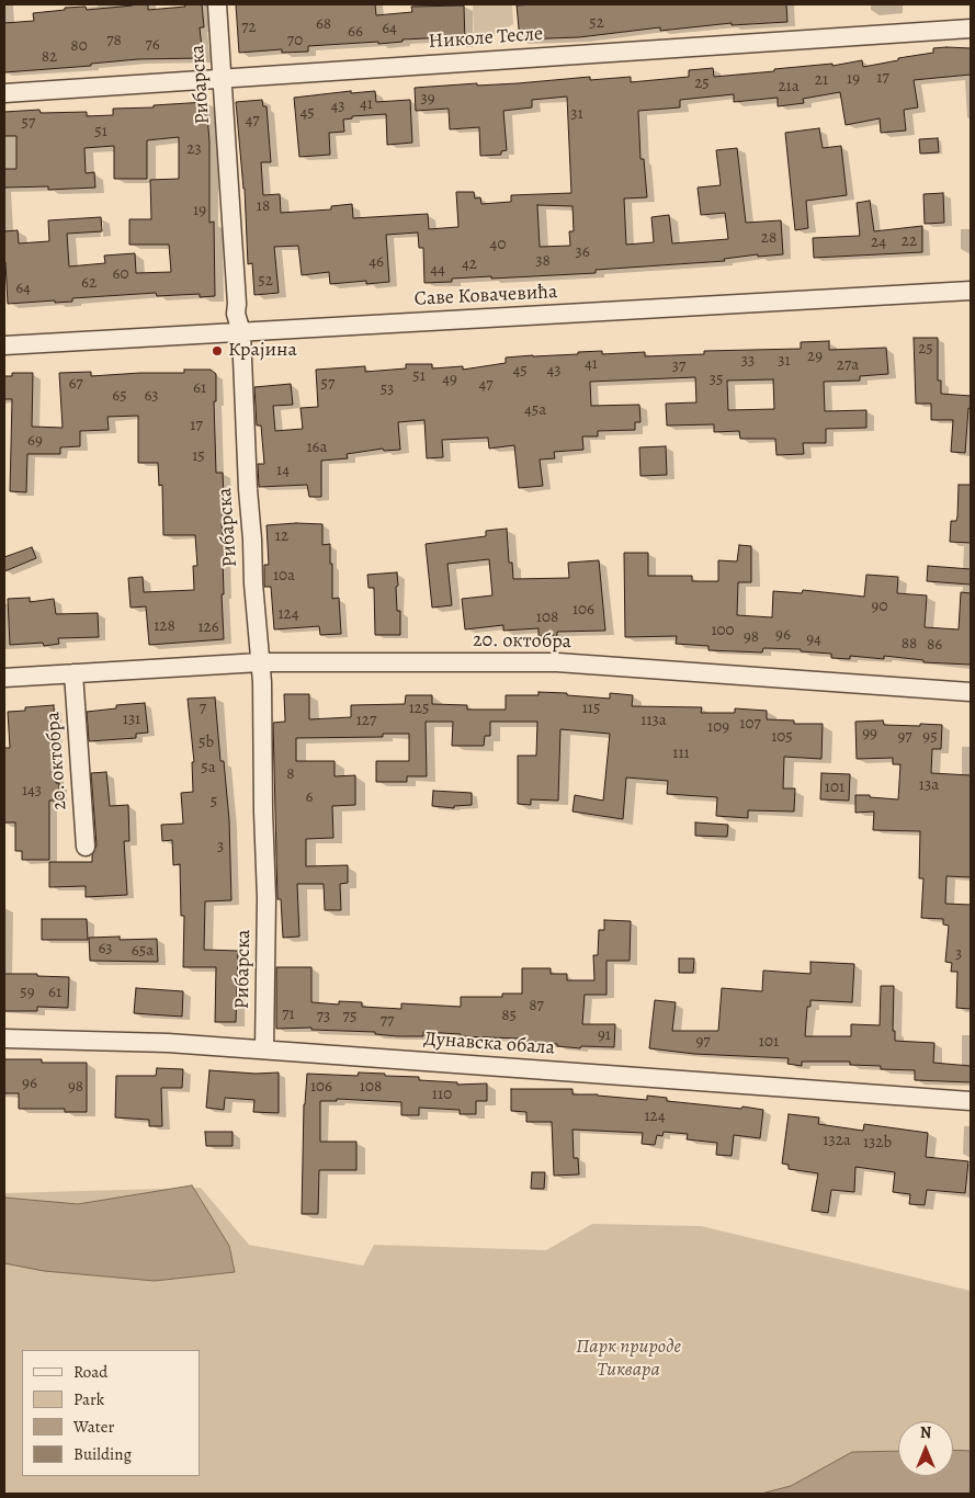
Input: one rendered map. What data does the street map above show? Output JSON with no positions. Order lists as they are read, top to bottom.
{
  "streets": {
    "street": [
      "Николе Тесле",
      "Рибарска",
      "Саве Ковачевића",
      "20. октобра",
      "Дунавска обала"
    ]
  },
  "crossings": [
    ["Николе Тесле", "Рибарска"],
    ["Рибарска", "Саве Ковачевића"],
    ["Рибарска", "20. октобра"],
    ["Рибарска", "Дунавска обала"]
  ],
  "parks": ["Парк природе Тиквара"],
  "places": ["Крајина"],
  "house_numbers": [
    "52",
    "68",
    "72",
    "64",
    "66",
    "78",
    "70",
    "76",
    "80",
    "82",
    "17",
    "19",
    "21",
    "25",
    "21a",
    "39",
    "41",
    "43",
    "45",
    "31",
    "47",
    "57",
    "51",
    "23",
    "18",
    "19",
    "28",
    "22",
    "24",
    "40",
    "36",
    "38",
    "46",
    "42",
    "44",
    "60",
    "52",
    "62",
    "64",
    "25",
    "29",
    "33",
    "31",
    "41",
    "27a",
    "37",
    "45",
    "43",
    "51",
    "49",
    "35",
    "67",
    "57",
    "47",
    "61",
    "53",
    "65",
    "63",
    "45a",
    "17",
    "69",
    "16a",
    "15",
    "14",
    "12",
    "10a",
    "90",
    "106",
    "124",
    "108",
    "128",
    "126",
    "100",
    "96",
    "98",
    "94",
    "88",
    "86",
    "7",
    "125",
    "115",
    "131",
    "127",
    "113a",
    "107",
    "109",
    "99",
    "105",
    "97",
    "95",
    "5b",
    "111",
    "5a",
    "8",
    "13a",
    "101",
    "143",
    "6",
    "5",
    "3",
    "63",
    "65a",
    "3",
    "59",
    "61",
    "87",
    "71",
    "85",
    "73",
    "75",
    "77",
    "91",
    "97",
    "101",
    "96",
    "98",
    "106",
    "108",
    "110",
    "124",
    "132a",
    "132b"
  ],
  "legend": [
    "Road",
    "Park",
    "Water",
    "Building"
  ],
  "north": "top"
}
